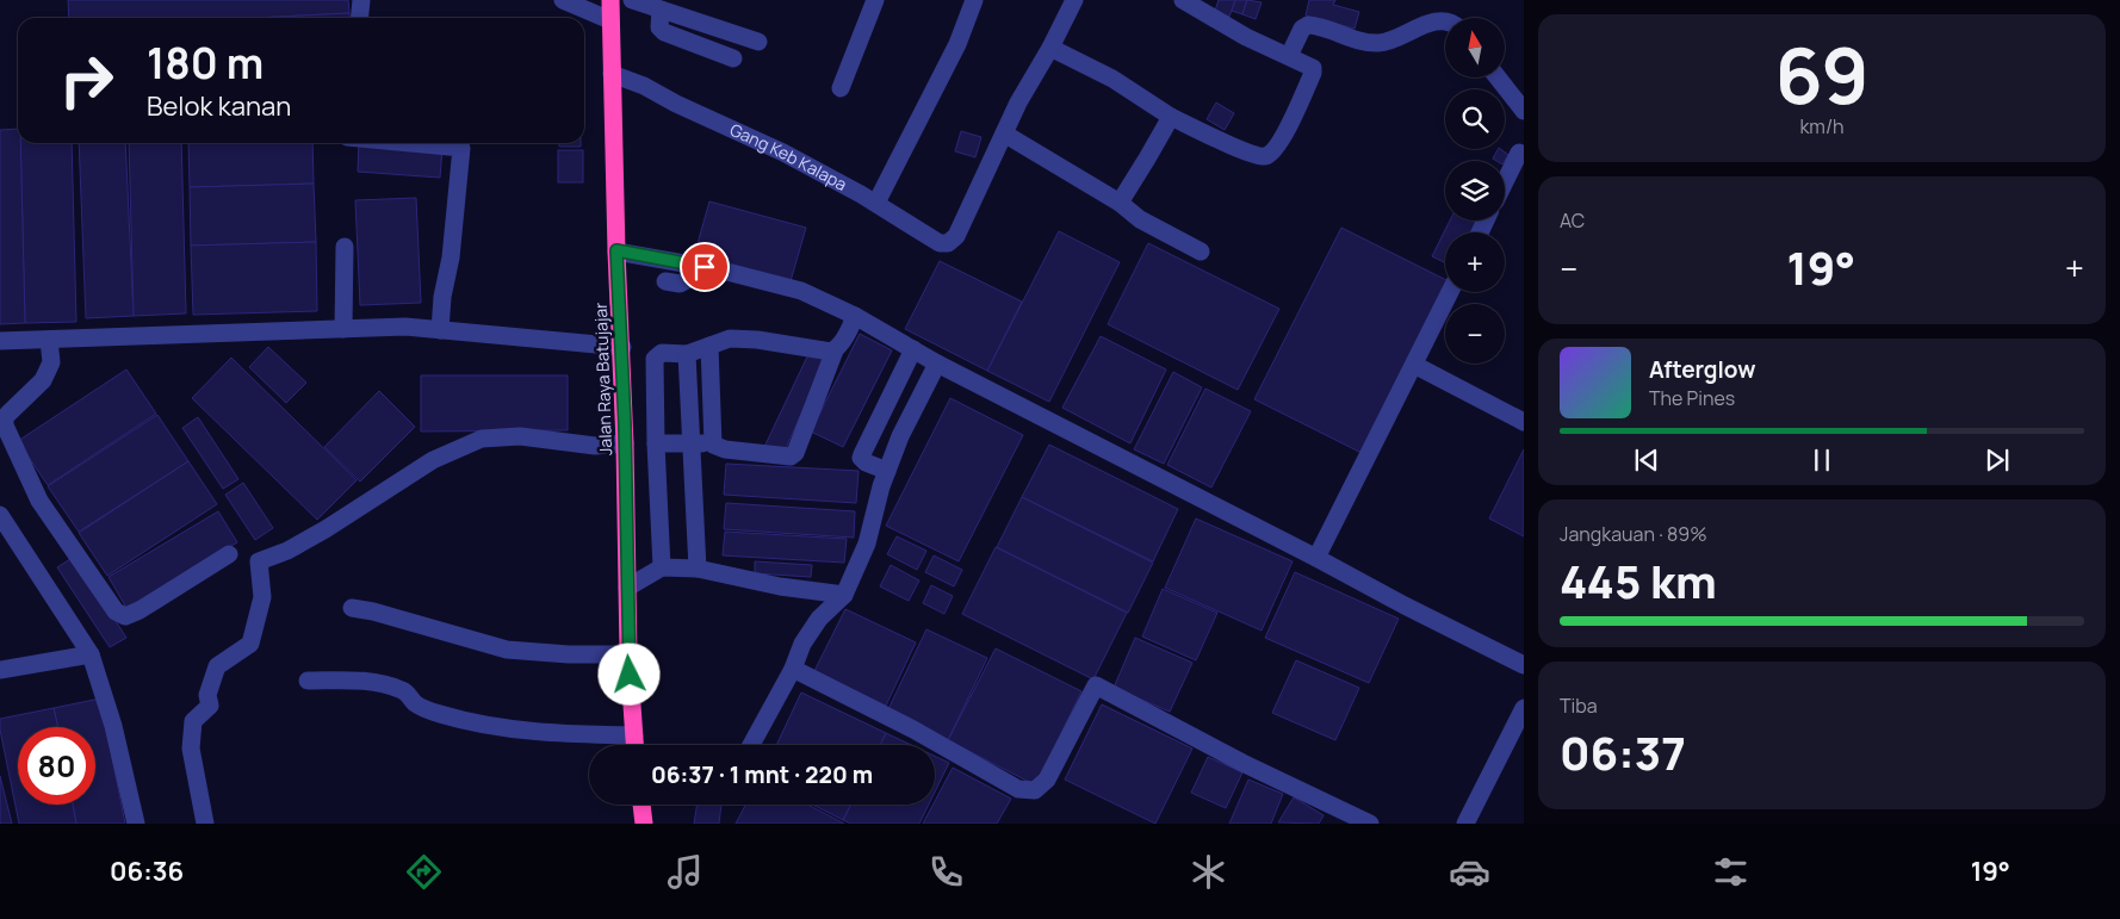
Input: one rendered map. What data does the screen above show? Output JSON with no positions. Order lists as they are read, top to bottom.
{
  "streets": {
    "highway": ["Jalan Raya Batujajar"],
    "street": ["Gang Keb Kalapa"]
  },
  "crossings": [
    ["Gang Keb Kalapa", "Jalan Raya Batujajar"]
  ],
  "north": "top",
  "page": {
    "tile": [
      ["69", "km/h"],
      "AC",
      ["Jangkauan · 89%", "445 km"],
      ["Tiba", "06:37"]
    ],
    "map_buttons": ["+", "−"],
    "turn": ["180 m", "Belok kanan"],
    "heat": ["−", "19°", "+"],
    "song": ["Afterglow", "The Pines"],
    "limit": "80",
    "trip": "06:37 · 1 mnt · 220 m",
    "tabs": ["06:36", "19°"]
  }
}
